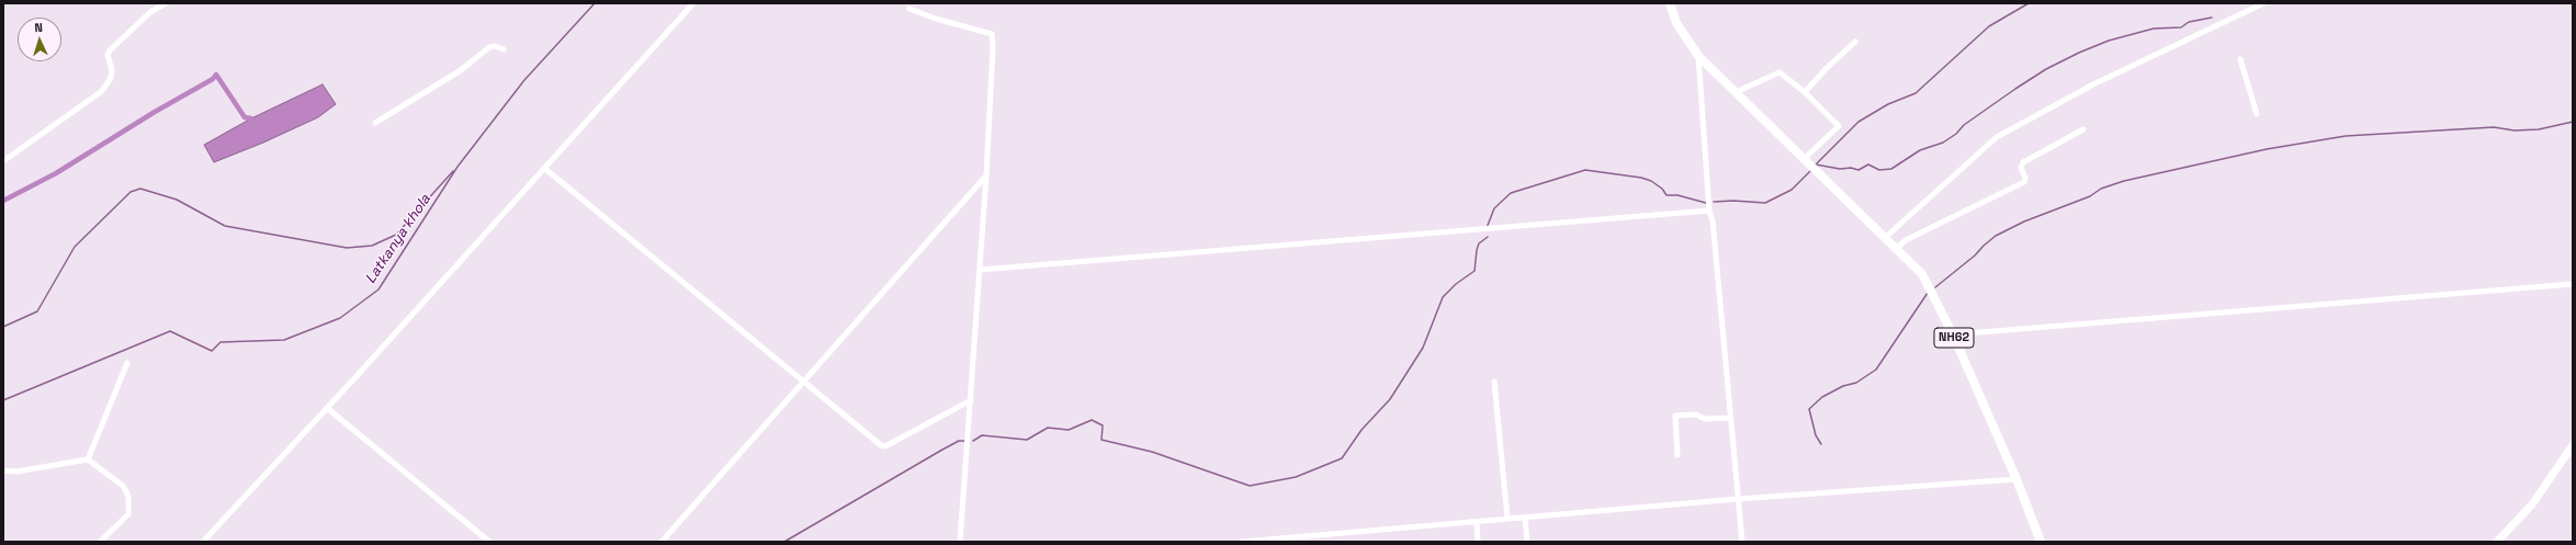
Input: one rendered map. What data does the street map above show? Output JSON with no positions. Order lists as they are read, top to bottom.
{
  "streets": {
    "main road": ["NH62"]
  },
  "water": ["Latkanya khola"],
  "north": "top"
}
